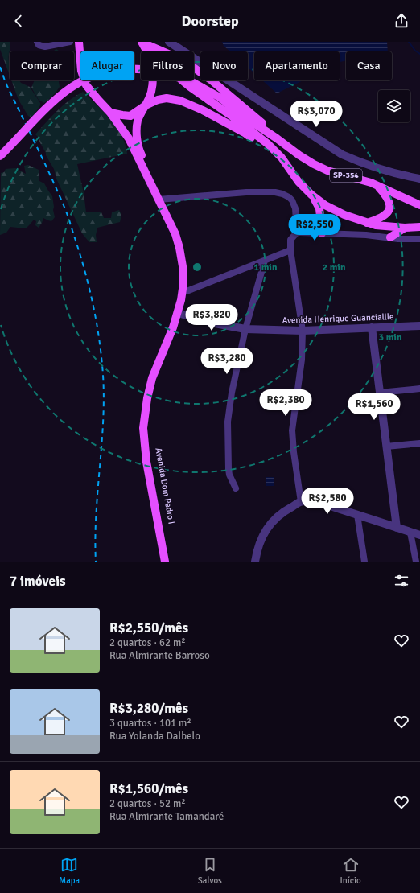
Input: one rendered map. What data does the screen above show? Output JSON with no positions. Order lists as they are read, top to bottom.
{
  "streets": {
    "main road": ["SP-354", "Avenida Dom Pedro I"],
    "street": ["Avenida Henrique Guanciallle"]
  },
  "crossings": [
    ["Avenida Henrique Guanciallle", "Avenida Dom Pedro I"]
  ],
  "page": {
    "header": "Doorstep",
    "chip": [
      "Comprar",
      "Alugar",
      "Filtros",
      "Novo",
      "Apartamento",
      "Casa"
    ],
    "price": [
      "R$3,070",
      "R$2,550",
      "R$3,820",
      "R$3,280",
      "R$2,380",
      "R$1,560",
      "R$2,580"
    ],
    "heading": "7 imóveis",
    "list": [
      {
        "name": "R$2,550/mês",
        "note": "2 quartos · 62 m² · Rua Almirante Barroso"
      },
      {
        "name": "R$3,280/mês",
        "note": "3 quartos · 101 m² · Rua Yolanda Dalbelo"
      },
      {
        "name": "R$1,560/mês",
        "note": "2 quartos · 52 m² · Rua Almirante Tamandaré"
      }
    ],
    "tabs": ["Mapa", "Salvos", "Início"]
  },
  "rings": ["1 min", "2 min", "3 min"]
}
